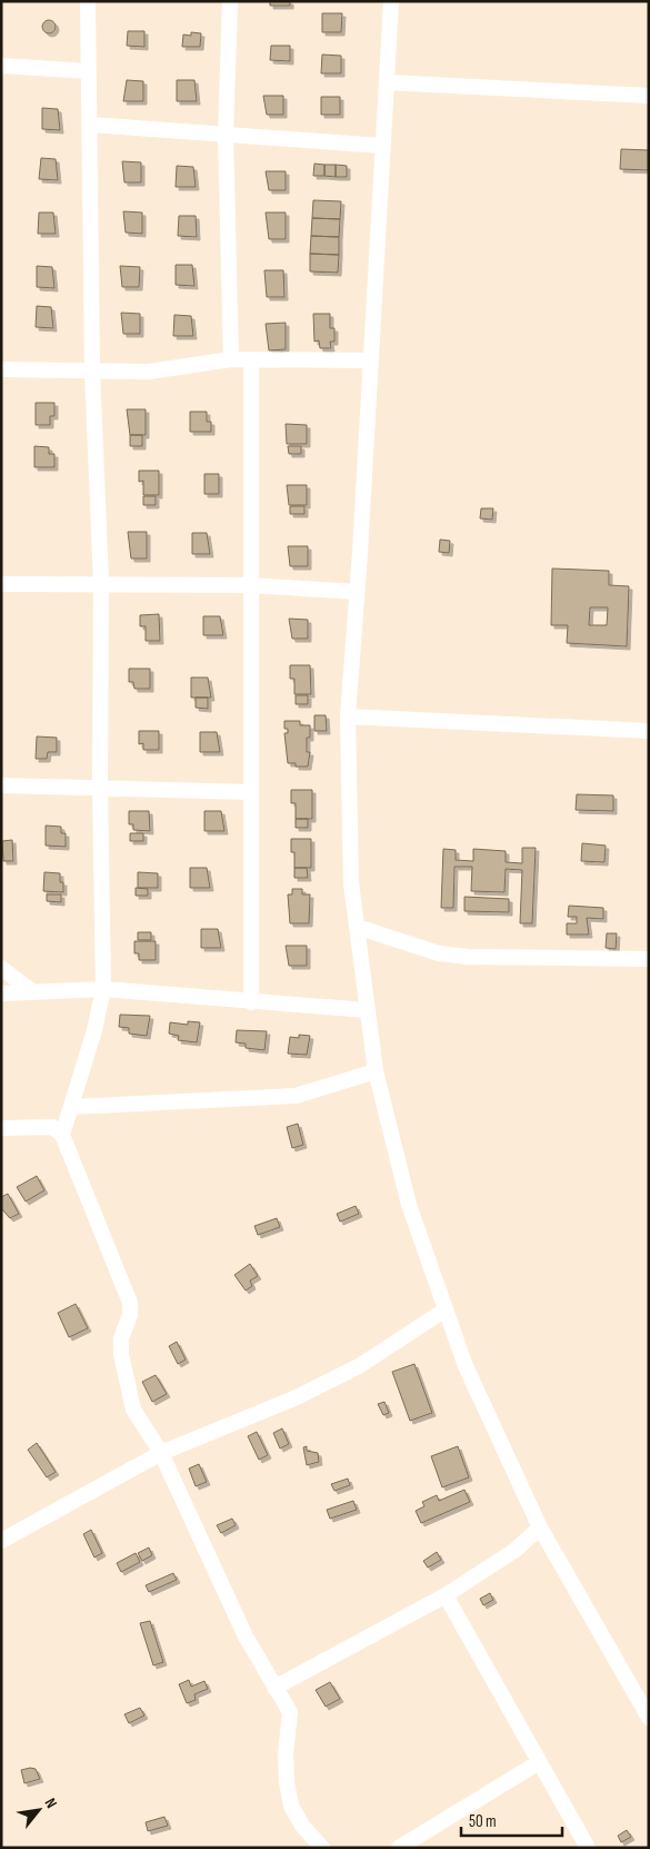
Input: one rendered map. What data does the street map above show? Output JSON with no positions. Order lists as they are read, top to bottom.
{
  "scale_bar": "50 m",
  "north": "top right"
}
